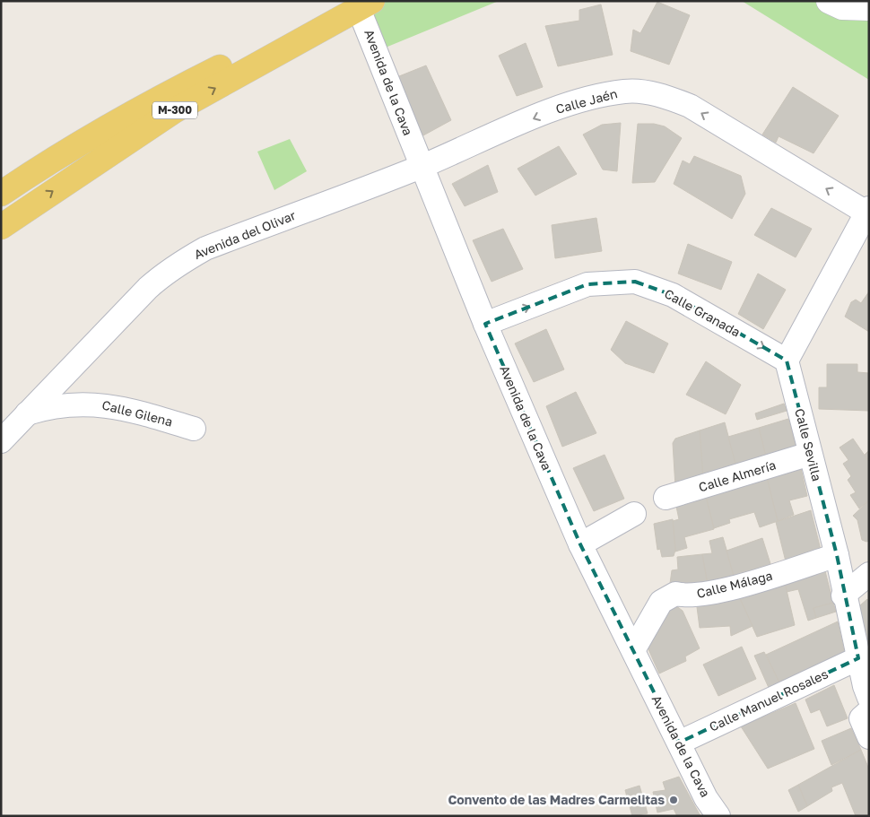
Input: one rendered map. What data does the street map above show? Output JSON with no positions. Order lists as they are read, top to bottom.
{
  "streets": {
    "main road": ["M-300"],
    "street": [
      "Avenida de la Cava",
      "Calle Jaén",
      "Avenida del Olivar",
      "Calle Granada",
      "Calle Gilena",
      "Calle Sevilla",
      "Calle Almería",
      "Calle Málaga",
      "Calle Manuel Rosales"
    ]
  },
  "crossings": [
    ["Avenida de la Cava", "Calle Jaén"],
    ["Avenida de la Cava", "M-300"],
    ["Avenida de la Cava", "Avenida del Olivar"],
    ["Avenida de la Cava", "Calle Granada"],
    ["Avenida de la Cava", "Calle Málaga"],
    ["Avenida de la Cava", "Calle Manuel Rosales"],
    ["Calle Jaén", "Avenida del Olivar"],
    ["Avenida del Olivar", "Calle Gilena"],
    ["Calle Granada", "Calle Sevilla"],
    ["Calle Sevilla", "Calle Almería"],
    ["Calle Sevilla", "Calle Málaga"],
    ["Calle Sevilla", "Calle Manuel Rosales"]
  ],
  "one_way": ["Calle Jaén", "Calle Granada"],
  "places": ["Convento de las Madres Carmelitas"]
}
